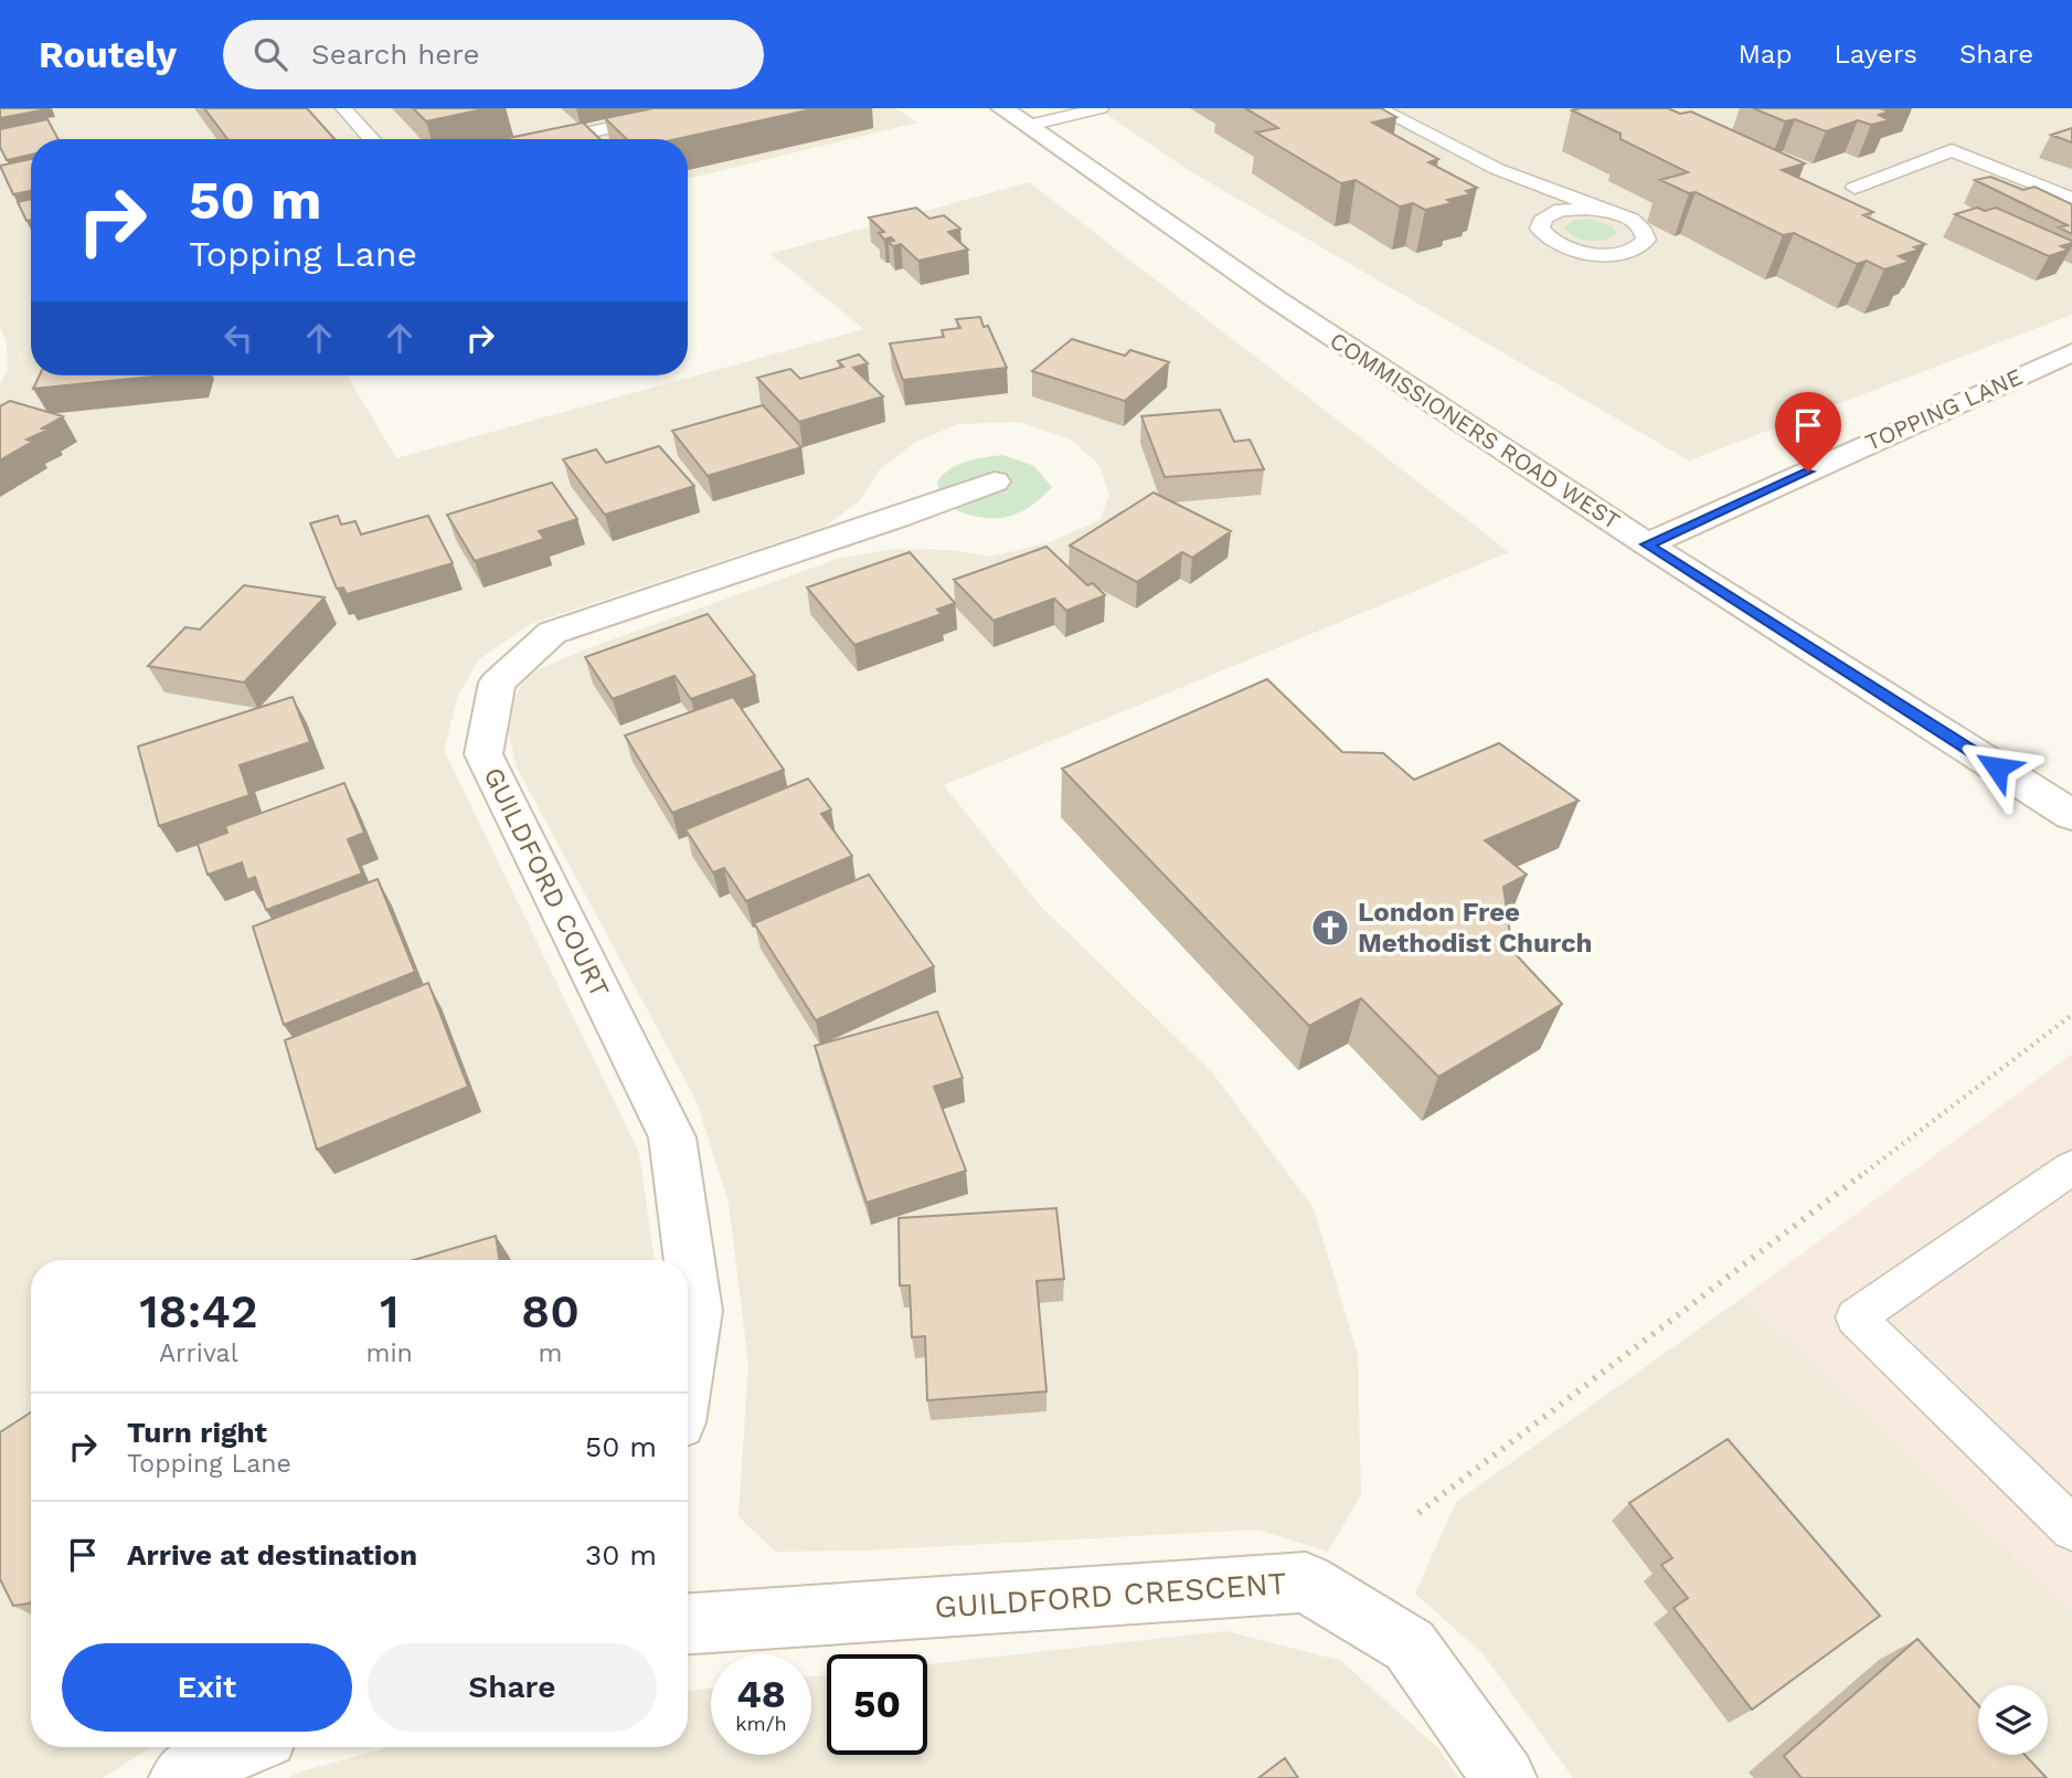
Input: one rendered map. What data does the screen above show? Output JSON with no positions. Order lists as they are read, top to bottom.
{
  "streets": {
    "street": [
      "TOPPING LANE",
      "COMMISSIONERS ROAD WEST",
      "GUILDFORD COURT",
      "GUILDFORD CRESCENT"
    ]
  },
  "crossings": [
    ["TOPPING LANE", "COMMISSIONERS ROAD WEST"]
  ],
  "places": {
    "church": ["London Free Methodist Church"]
  },
  "page": {
    "header": "Routely",
    "search": "Search here",
    "nav": ["Map", "Layers", "Share"],
    "turn": ["50 m", "Topping Lane"],
    "eta": [
      "18:42",
      "Arrival",
      "1",
      "min",
      "80",
      "m"
    ],
    "list": [
      {
        "name": "Turn right",
        "note": "Topping Lane",
        "value": "50 m"
      },
      {
        "name": "Arrive at destination",
        "value": "30 m"
      }
    ],
    "buttons": ["Exit", "Share"],
    "speed": "48 km/h",
    "limit": "50"
  }
}
